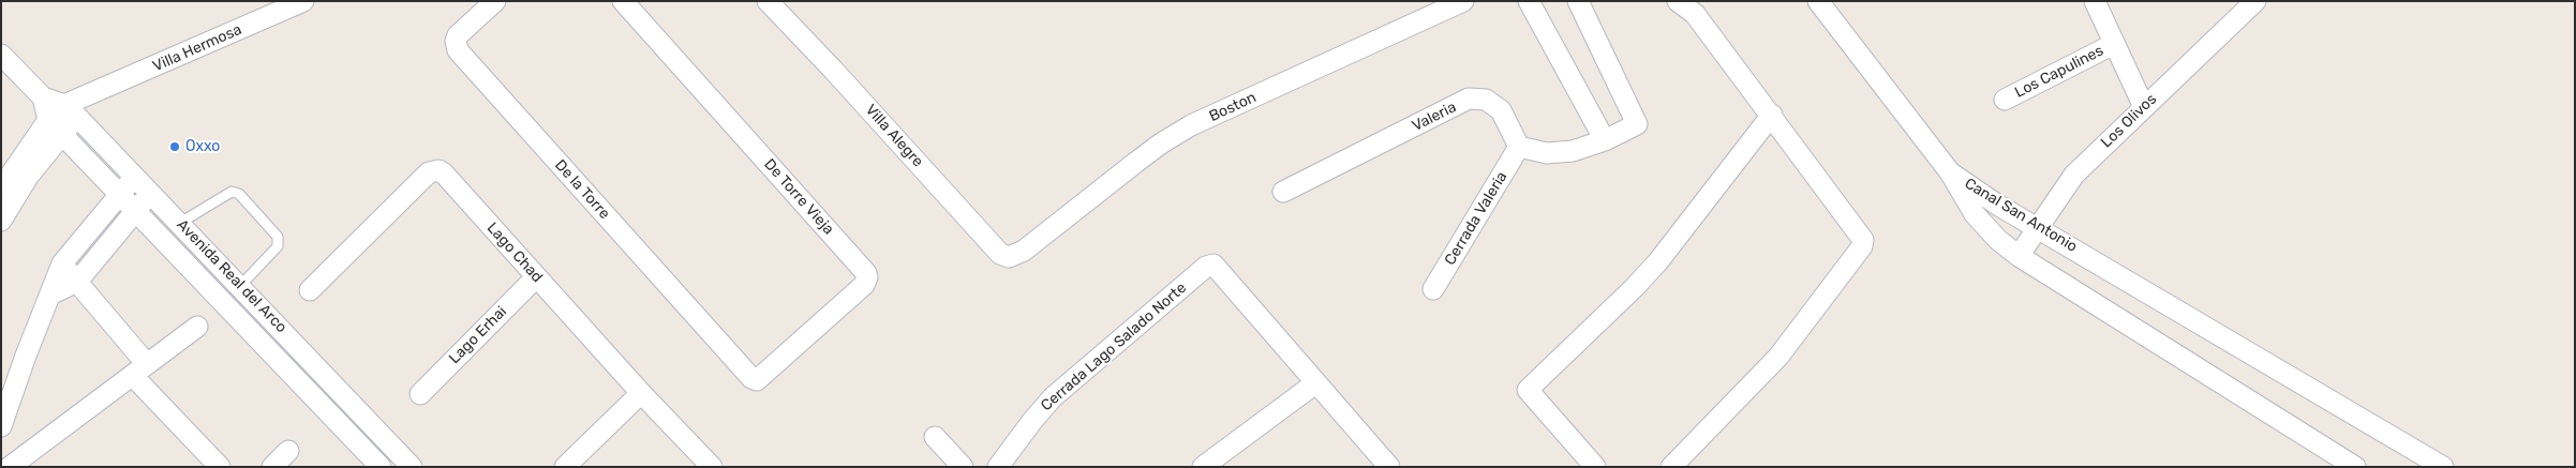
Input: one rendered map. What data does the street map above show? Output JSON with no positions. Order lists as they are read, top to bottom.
{
  "streets": {
    "street": [
      "Villa Hermosa",
      "Los Capulines",
      "Boston",
      "Valeria",
      "Los Olivos",
      "Villa Alegre",
      "De la Torre",
      "De Torre Vieja",
      "Canal San Antonio",
      "Cerrada Valeria",
      "Lago Chad",
      "Avenida Real del Arco",
      "Lago Erhai",
      "Cerrada Lago Salado Norte"
    ]
  },
  "crossings": [
    ["Villa Hermosa", "Avenida Real del Arco"],
    ["Boston", "Villa Alegre"],
    ["Valeria", "Cerrada Valeria"],
    ["Los Olivos", "Canal San Antonio"],
    ["De la Torre", "De Torre Vieja"],
    ["Lago Chad", "Lago Erhai"]
  ],
  "places": ["Oxxo"]
}
